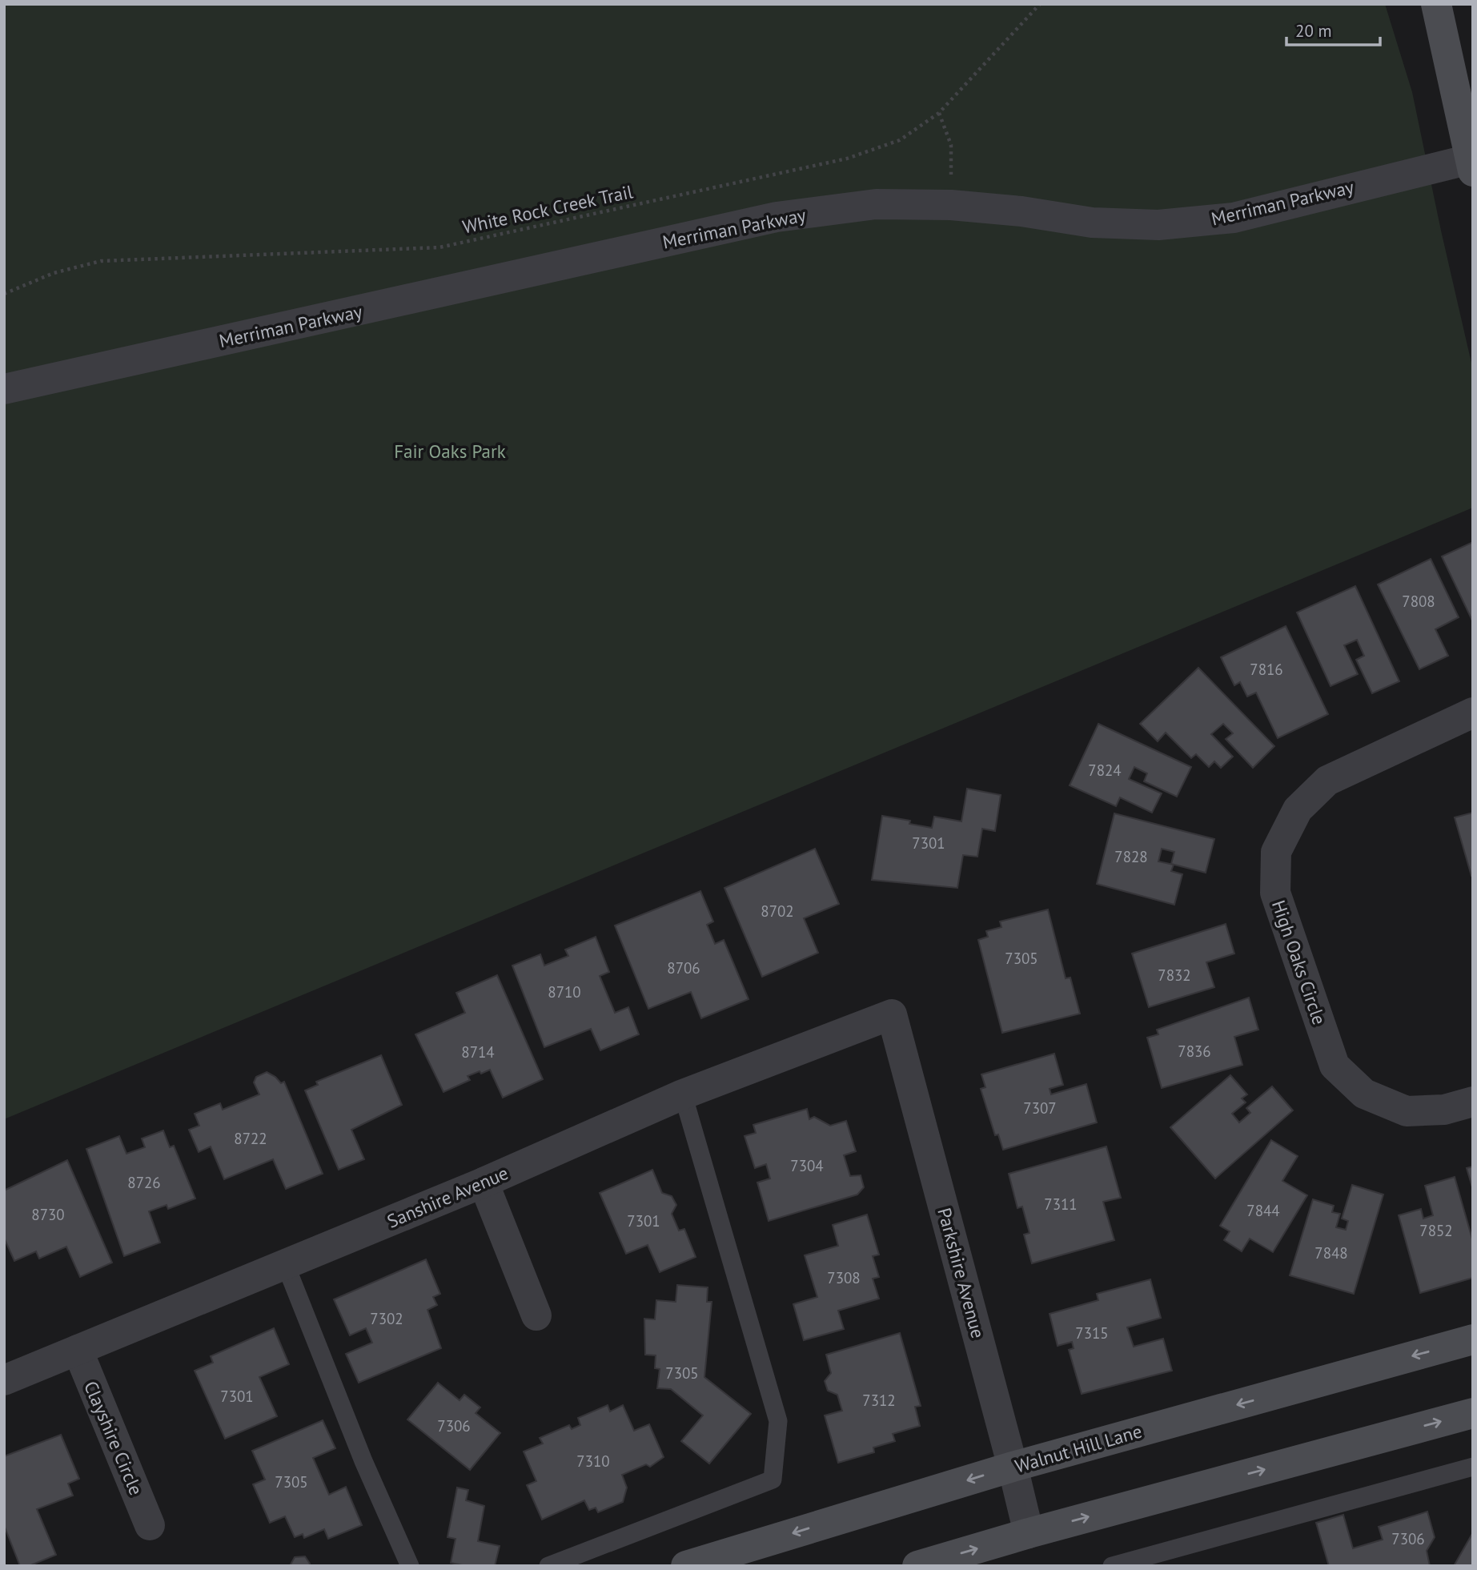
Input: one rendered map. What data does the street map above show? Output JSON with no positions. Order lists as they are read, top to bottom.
{
  "streets": {
    "main road": ["Walnut Hill Lane"],
    "street": [
      "Merriman Parkway",
      "High Oaks Circle",
      "Sanshire Avenue",
      "Parkshire Avenue",
      "Clayshire Circle"
    ],
    "path": ["White Rock Creek Trail"]
  },
  "crossings": [
    ["Sanshire Avenue", "Parkshire Avenue"],
    ["Sanshire Avenue", "Clayshire Circle"],
    ["Parkshire Avenue", "Walnut Hill Lane"]
  ],
  "parks": ["Fair Oaks Park"],
  "house_numbers": [
    "7808",
    "7816",
    "7824",
    "7301",
    "7828",
    "8702",
    "7305",
    "8706",
    "7832",
    "8710",
    "7836",
    "8714",
    "7307",
    "8722",
    "7304",
    "8726",
    "7311",
    "7844",
    "8730",
    "7301",
    "7852",
    "7848",
    "7308",
    "7302",
    "7315",
    "7305",
    "7301",
    "7312",
    "7306",
    "7310",
    "7305",
    "7306"
  ],
  "scale_bar": "20 m"
}
